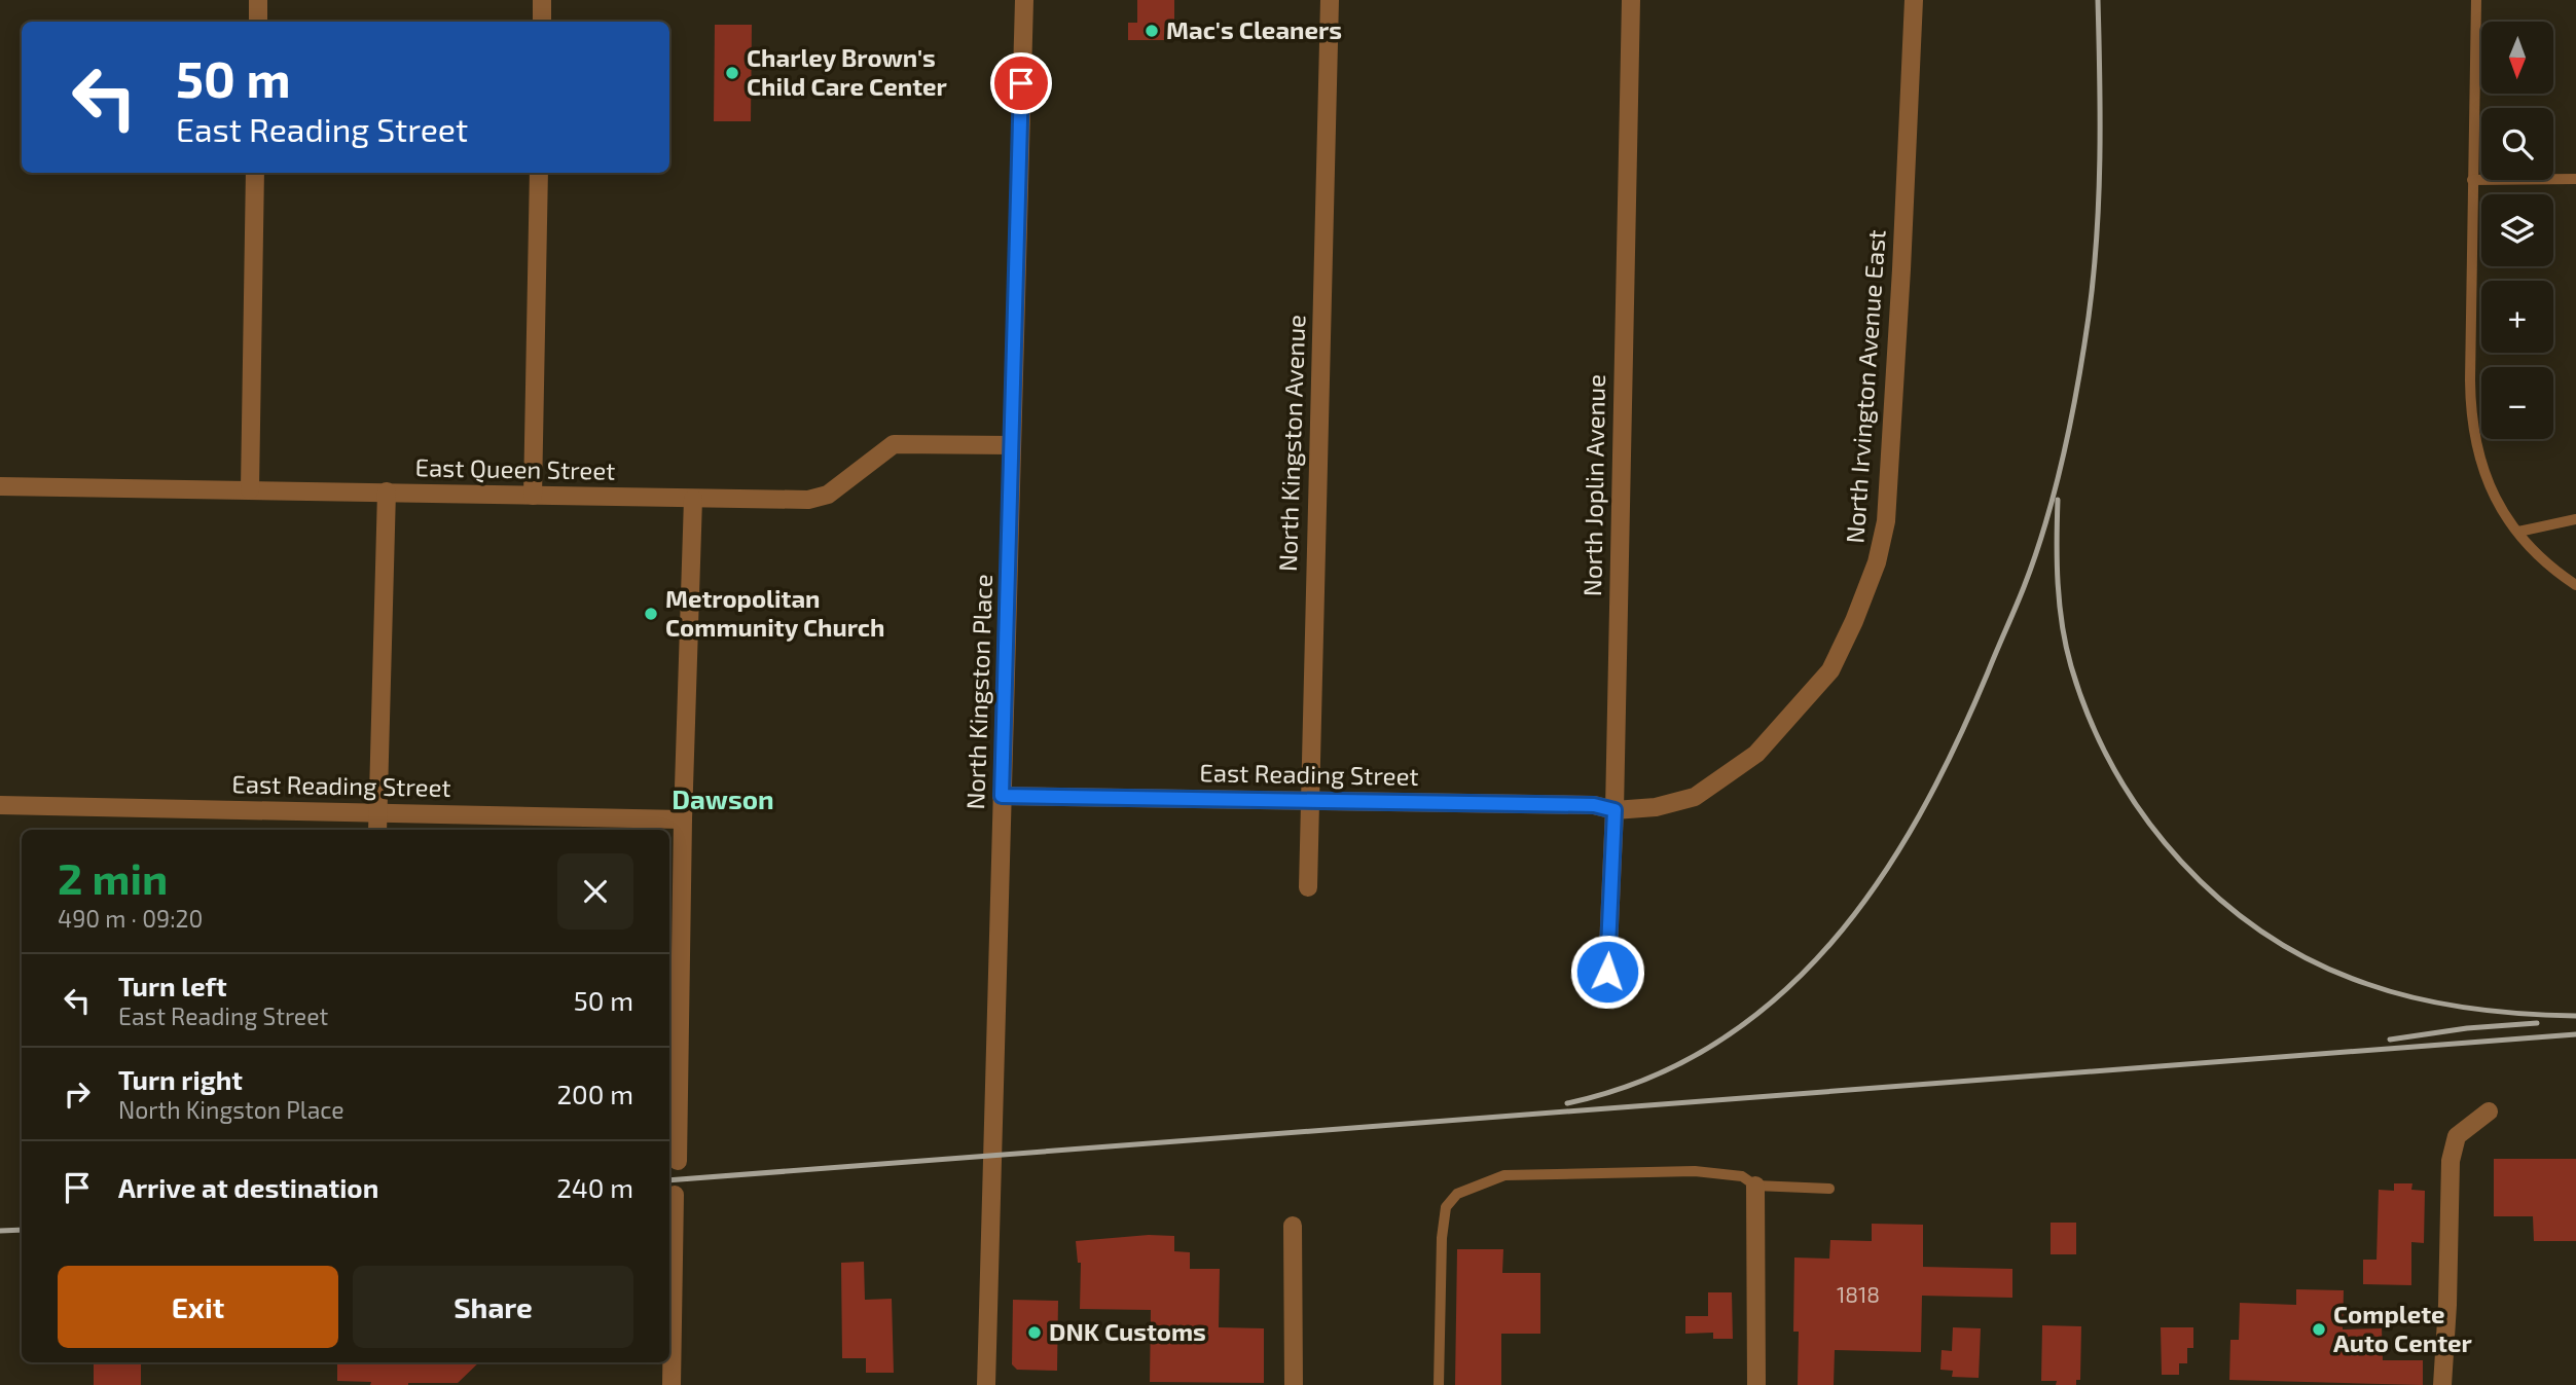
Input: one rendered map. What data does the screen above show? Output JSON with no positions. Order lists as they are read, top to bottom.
{
  "streets": {
    "street": [
      "North Irvington Avenue East",
      "North Kingston Avenue",
      "East Queen Street",
      "North Joplin Avenue",
      "North Kingston Place",
      "East Reading Street"
    ]
  },
  "crossings": [
    ["North Irvington Avenue East", "North Joplin Avenue"],
    ["North Irvington Avenue East", "East Reading Street"],
    ["North Kingston Avenue", "East Reading Street"],
    ["East Queen Street", "North Kingston Place"],
    ["North Joplin Avenue", "East Reading Street"],
    ["North Kingston Place", "East Reading Street"]
  ],
  "districts": ["Dawson"],
  "places": [
    "Mac's Cleaners",
    "Charley Brown's Child Care Center",
    "Metropolitan Community Church",
    "Complete Auto Center",
    "DNK Customs"
  ],
  "house_numbers": ["1818"],
  "north": "bottom",
  "page": {
    "map_buttons": ["+", "−"],
    "turn": ["50 m", "East Reading Street"],
    "heading": ["2 min", "490 m · 09:20"],
    "list": [
      {
        "name": "Turn left",
        "note": "East Reading Street",
        "value": "50 m"
      },
      {
        "name": "Turn right",
        "note": "North Kingston Place",
        "value": "200 m"
      },
      {
        "name": "Arrive at destination",
        "value": "240 m"
      }
    ],
    "buttons": ["Exit", "Share"]
  }
}
